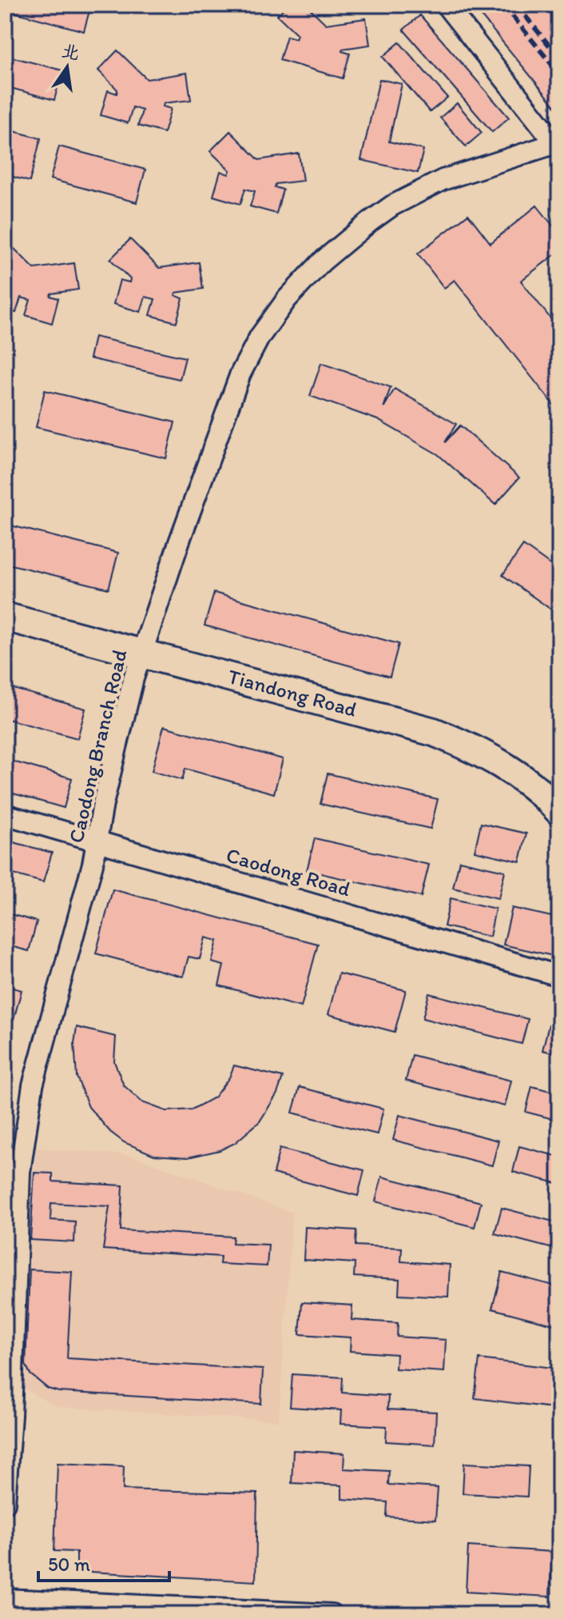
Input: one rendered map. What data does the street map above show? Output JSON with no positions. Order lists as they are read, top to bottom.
{
  "streets": {
    "street": ["Tiandong Road", "Caodong Branch Road", "Caodong Road"]
  },
  "crossings": [
    ["Tiandong Road", "Caodong Branch Road"],
    ["Caodong Branch Road", "Caodong Road"]
  ],
  "scale_bar": "50 m",
  "north": "top"
}
